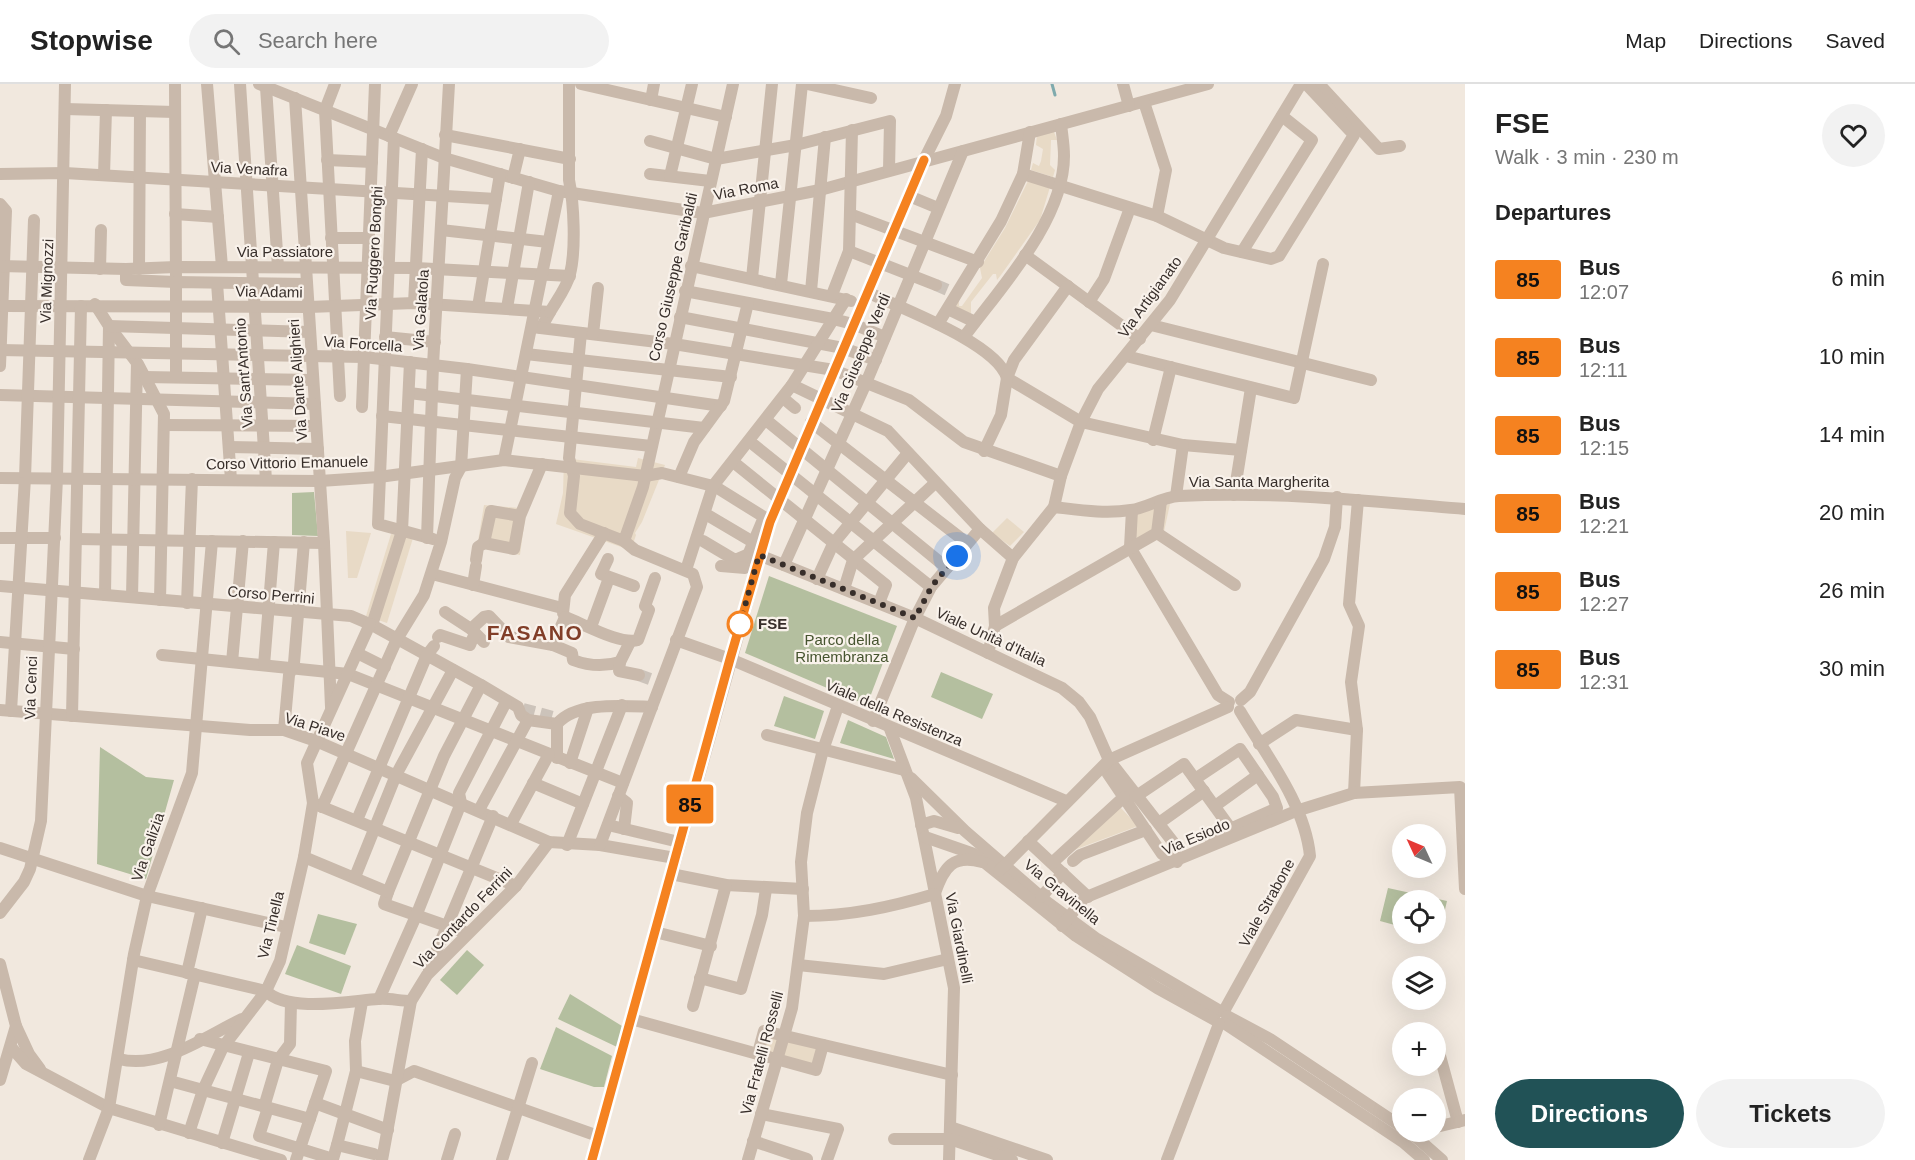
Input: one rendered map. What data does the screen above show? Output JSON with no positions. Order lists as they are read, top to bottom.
{
  "streets": {
    "street": [
      "Via Venafra",
      "Via Roma",
      "Via Passiatore",
      "Via Ruggero Bonghi",
      "Corso Giuseppe Garibaldi",
      "Via Mignozzi",
      "Via Adami",
      "Via Artigianato",
      "Via Galatola",
      "Via Forcella",
      "Via Giuseppe Verdi",
      "Via Sant'Antonio",
      "Via Dante Alighieri",
      "Corso Vittorio Emanuele",
      "Via Santa Margherita",
      "Corso Perrini",
      "Viale Unità d'Italia",
      "Via Cenci",
      "Viale della Resistenza",
      "Via Piave",
      "Via Esiodo",
      "Via Galizia",
      "Via Gravinella",
      "Viale Strabone",
      "Via Contardo Ferrini",
      "Via Tinella",
      "Via Giardinelli",
      "Via Fratelli Rosselli"
    ]
  },
  "crossings": [
    ["Via Venafra", "Via Ruggero Bonghi"],
    ["Via Venafra", "Via Mignozzi"],
    ["Via Venafra", "Via Galatola"],
    ["Via Venafra", "Via Sant'Antonio"],
    ["Via Venafra", "Via Dante Alighieri"],
    ["Via Roma", "Via Ruggero Bonghi"],
    ["Via Roma", "Corso Giuseppe Garibaldi"],
    ["Via Roma", "Via Galatola"],
    ["Via Roma", "Via Giuseppe Verdi"],
    ["Via Roma", "Via Dante Alighieri"],
    ["Via Passiatore", "Via Ruggero Bonghi"],
    ["Via Passiatore", "Via Mignozzi"],
    ["Via Passiatore", "Via Galatola"],
    ["Via Passiatore", "Via Sant'Antonio"],
    ["Via Passiatore", "Via Dante Alighieri"],
    ["Via Ruggero Bonghi", "Via Adami"],
    ["Via Ruggero Bonghi", "Via Forcella"],
    ["Via Ruggero Bonghi", "Corso Vittorio Emanuele"],
    ["Corso Giuseppe Garibaldi", "Via Forcella"],
    ["Corso Giuseppe Garibaldi", "Corso Vittorio Emanuele"],
    ["Via Mignozzi", "Via Adami"],
    ["Via Mignozzi", "Via Forcella"],
    ["Via Mignozzi", "Corso Vittorio Emanuele"],
    ["Via Mignozzi", "Via Cenci"],
    ["Via Adami", "Via Galatola"],
    ["Via Adami", "Via Sant'Antonio"],
    ["Via Adami", "Via Dante Alighieri"],
    ["Via Artigianato", "Via Santa Margherita"],
    ["Via Artigianato", "Viale Unità d'Italia"],
    ["Via Galatola", "Via Forcella"],
    ["Via Galatola", "Corso Vittorio Emanuele"],
    ["Via Forcella", "Via Sant'Antonio"],
    ["Via Forcella", "Via Dante Alighieri"],
    ["Via Giuseppe Verdi", "Viale Unità d'Italia"],
    ["Via Sant'Antonio", "Corso Vittorio Emanuele"],
    ["Via Dante Alighieri", "Corso Vittorio Emanuele"],
    ["Via Dante Alighieri", "Corso Perrini"],
    ["Via Dante Alighieri", "Via Tinella"],
    ["Corso Vittorio Emanuele", "Viale Unità d'Italia"],
    ["Corso Vittorio Emanuele", "Via Cenci"],
    ["Corso Perrini", "Via Cenci"],
    ["Corso Perrini", "Via Galizia"],
    ["Via Cenci", "Via Piave"],
    ["Viale della Resistenza", "Via Giardinelli"],
    ["Viale della Resistenza", "Via Fratelli Rosselli"],
    ["Via Piave", "Via Galizia"],
    ["Via Piave", "Via Contardo Ferrini"],
    ["Via Piave", "Via Tinella"],
    ["Via Esiodo", "Via Gravinella"],
    ["Via Esiodo", "Viale Strabone"],
    ["Via Gravinella", "Viale Strabone"],
    ["Via Gravinella", "Via Giardinelli"]
  ],
  "districts": ["FASANO"],
  "parks": ["Parco della Rimembranza"],
  "places": ["FSE"],
  "lines": ["bus line 85"],
  "north": "top left",
  "page": {
    "header": "Stopwise",
    "search": "Search here",
    "nav": ["Map", "Directions", "Saved"],
    "on_map": "85",
    "heading": [
      ["FSE", "Walk · 3 min · 230 m"],
      "Departures"
    ],
    "list": [
      {
        "mark": "85",
        "name": "Bus",
        "note": "12:07",
        "value": "6 min"
      },
      {
        "mark": "85",
        "name": "Bus",
        "note": "12:11",
        "value": "10 min"
      },
      {
        "mark": "85",
        "name": "Bus",
        "note": "12:15",
        "value": "14 min"
      },
      {
        "mark": "85",
        "name": "Bus",
        "note": "12:21",
        "value": "20 min"
      },
      {
        "mark": "85",
        "name": "Bus",
        "note": "12:27",
        "value": "26 min"
      },
      {
        "mark": "85",
        "name": "Bus",
        "note": "12:31",
        "value": "30 min"
      }
    ],
    "map_buttons": ["+", "−"],
    "buttons": ["Directions", "Tickets"]
  }
}
